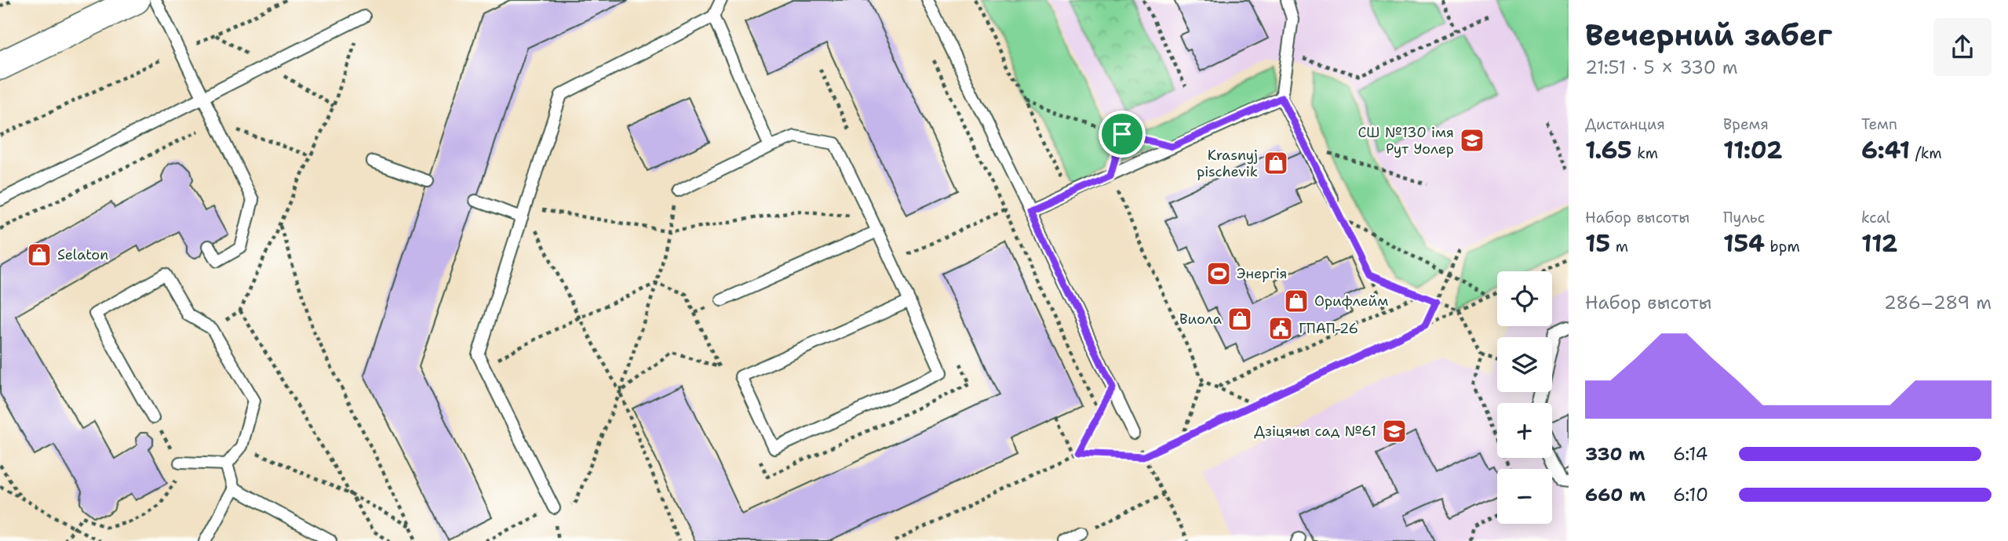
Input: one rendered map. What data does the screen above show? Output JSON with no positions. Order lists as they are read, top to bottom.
{
  "places": {
    "school or university": ["СШ №130 імя Рут Уолер", "Дзіцячы сад №61"],
    "shop": [
      "Krasnyj pischevik",
      "Selaton",
      "Орифлейм",
      "Виола"
    ],
    "sports": ["Энергія"],
    "public building": ["ГПАП-26"]
  },
  "page": {
    "heading": ["Вечерний забег", "21:51 · 5 × 330 m"],
    "stats": [
      ["Дистанция", "1.65 km"],
      ["Время", "11:02"],
      ["Темп", "6:41 /km"],
      ["Набор высоты", "15 m"],
      ["Пульс", "154 bpm"],
      ["kcal", "112"]
    ],
    "map_buttons": ["+", "−"],
    "chart": ["Набор высоты", "286–289 m"],
    "list": [
      {
        "name": "330 m",
        "note": "6:14"
      },
      {
        "name": "660 m",
        "note": "6:10"
      }
    ]
  }
}
